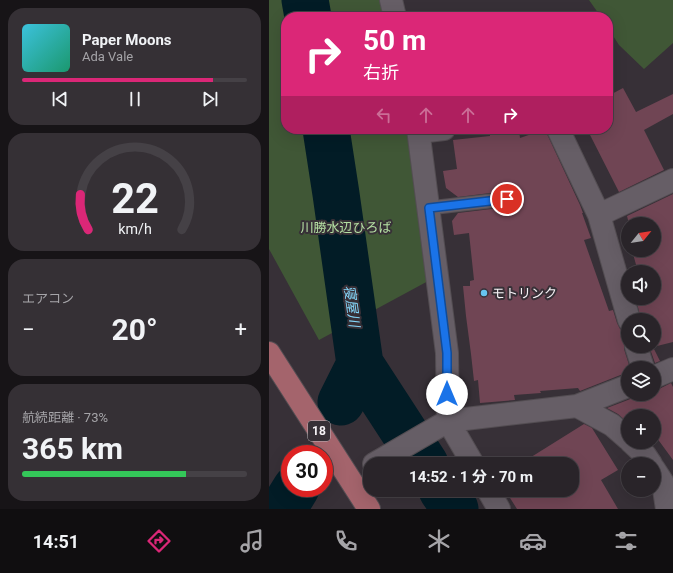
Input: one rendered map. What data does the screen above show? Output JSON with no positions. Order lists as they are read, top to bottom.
{
  "streets": {
    "main road": ["18"]
  },
  "water": ["寝屋川"],
  "parks": ["川勝水辺ひろば"],
  "places": ["モトリンク"],
  "north": "top right",
  "page": {
    "turn": ["50 m", "右折"],
    "song": ["Paper Moons", "Ada Vale"],
    "map_buttons": ["+", "−"],
    "tile": [
      "エアコン",
      ["航続距離 · 73%", "365 km"]
    ],
    "heat": ["−", "20°", "+"],
    "limit": "30",
    "trip": "14:52 · 1 分 · 70 m",
    "tabs": "14:51",
    "gauge": ["22", "km/h"]
  }
}
